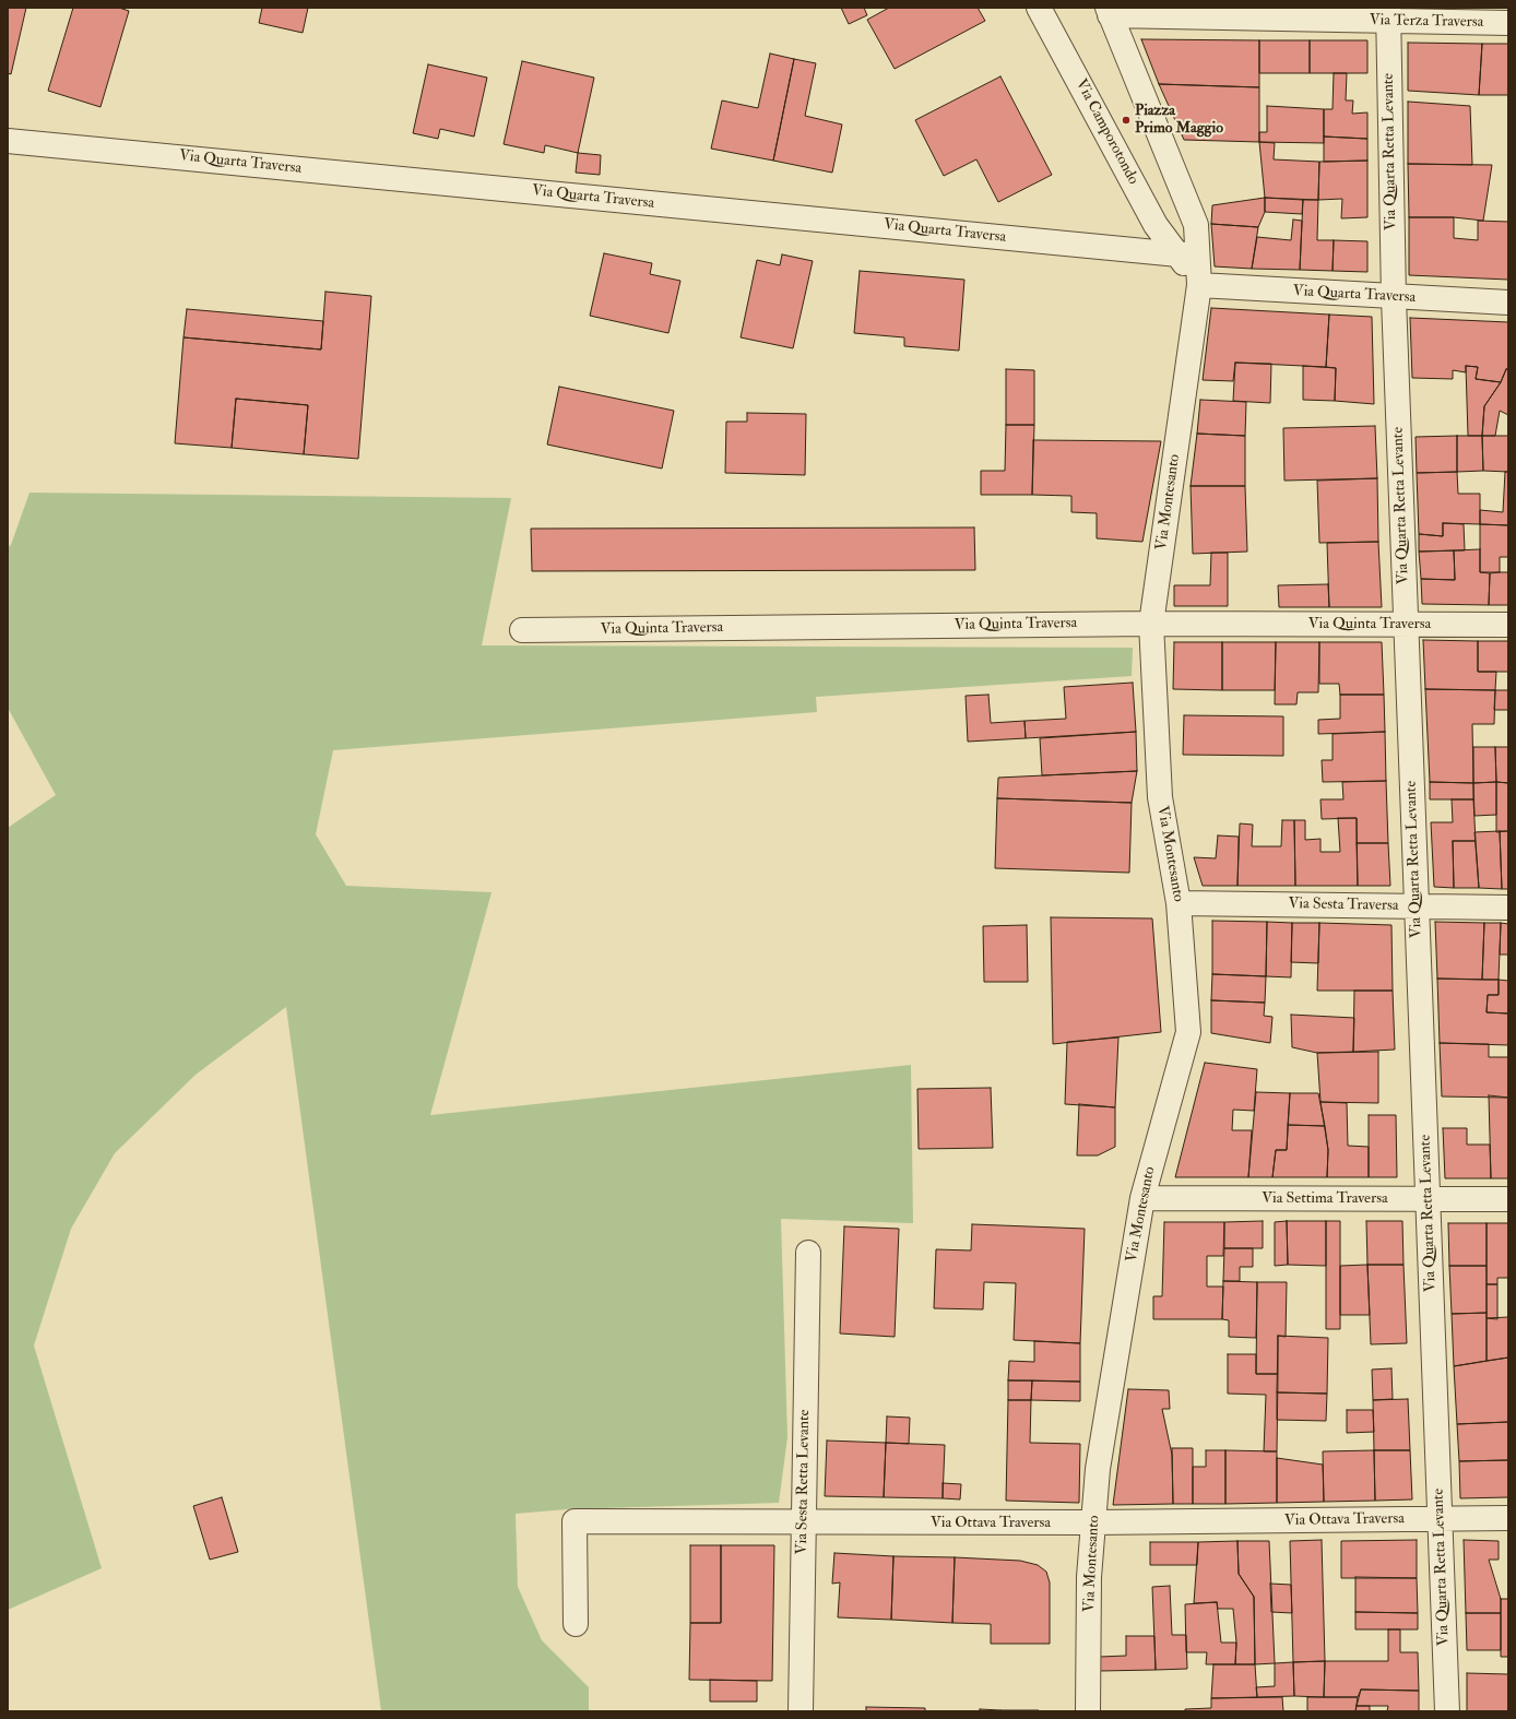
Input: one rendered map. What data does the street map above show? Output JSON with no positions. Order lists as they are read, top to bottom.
{
  "streets": {
    "street": [
      "Via Terza Traversa",
      "Via Camporotondo",
      "Via Quarta Retta Levante",
      "Via Quarta Traversa",
      "Via Montesanto",
      "Via Quinta Traversa",
      "Via Sesta Traversa",
      "Via Settima Traversa",
      "Via Sesta Retta Levante",
      "Via Ottava Traversa"
    ]
  },
  "crossings": [
    ["Via Terza Traversa", "Via Quarta Retta Levante"],
    ["Via Camporotondo", "Via Quarta Traversa"],
    ["Via Camporotondo", "Via Montesanto"],
    ["Via Quarta Retta Levante", "Via Quarta Traversa"],
    ["Via Quarta Retta Levante", "Via Quinta Traversa"],
    ["Via Quarta Retta Levante", "Via Sesta Traversa"],
    ["Via Quarta Retta Levante", "Via Settima Traversa"],
    ["Via Quarta Retta Levante", "Via Ottava Traversa"],
    ["Via Quarta Traversa", "Via Montesanto"],
    ["Via Montesanto", "Via Quinta Traversa"],
    ["Via Montesanto", "Via Sesta Traversa"],
    ["Via Montesanto", "Via Settima Traversa"],
    ["Via Montesanto", "Via Ottava Traversa"],
    ["Via Sesta Retta Levante", "Via Ottava Traversa"]
  ],
  "places": ["Piazza Primo Maggio"]
}
